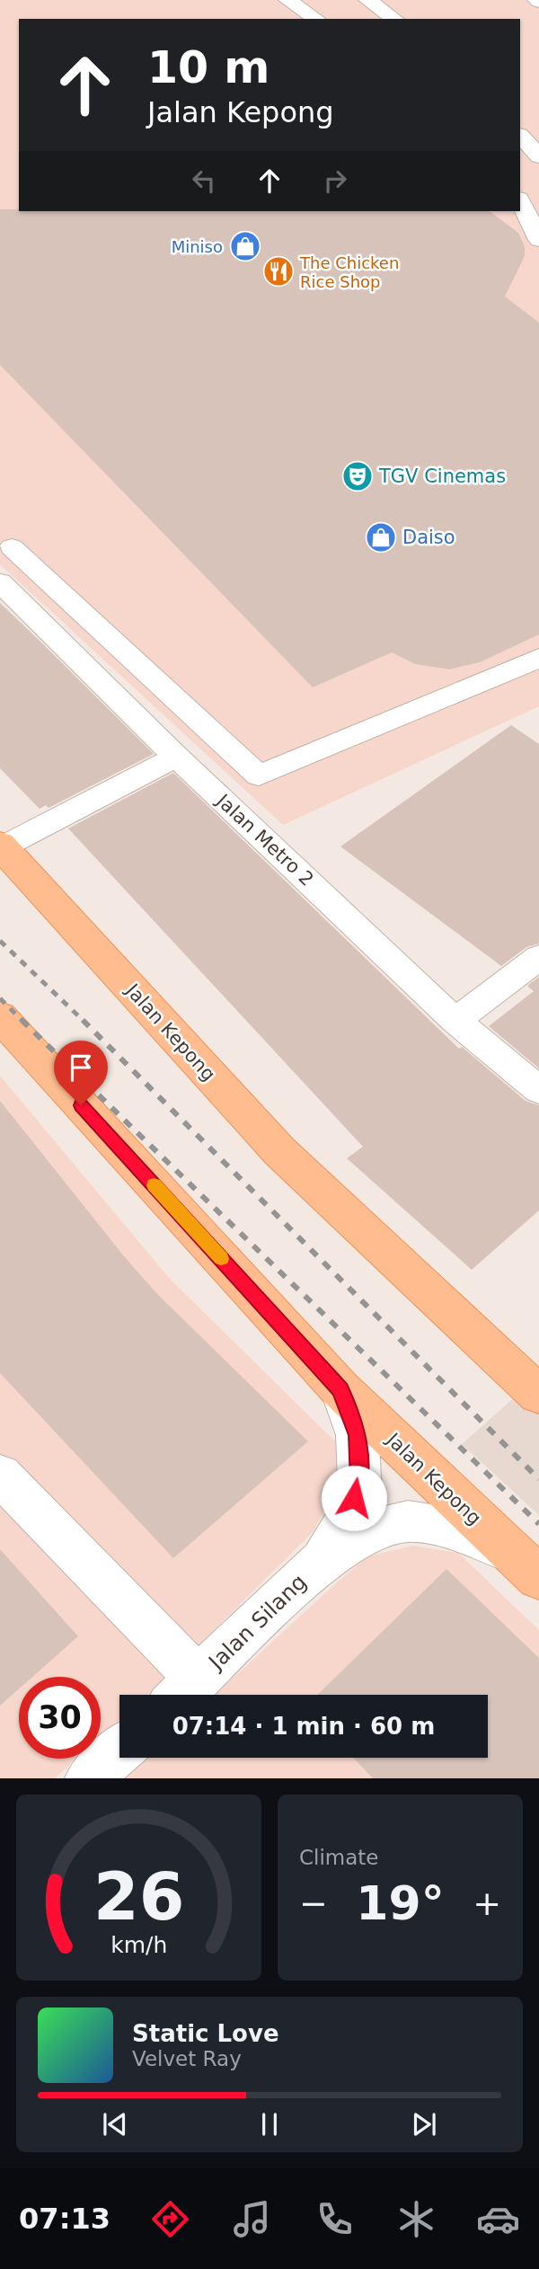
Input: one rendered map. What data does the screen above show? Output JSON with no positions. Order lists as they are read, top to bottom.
{
  "streets": {
    "main road": ["Jalan Kepong"],
    "street": ["Jalan Silang"],
    "lane": ["Jalan Metro 2"]
  },
  "crossings": [
    ["Jalan Kepong", "Jalan Silang"]
  ],
  "places": {
    "shop": ["Miniso", "Daiso"],
    "restaurant": ["The Chicken Rice Shop"],
    "theatre": ["TGV Cinemas"]
  },
  "page": {
    "turn": ["10 m", "Jalan Kepong"],
    "limit": "30",
    "trip": "07:14 · 1 min · 60 m",
    "tile": "Climate",
    "heat": ["−", "19°", "+"],
    "song": ["Static Love", "Velvet Ray"],
    "tabs": "07:13",
    "gauge": ["26", "km/h"]
  }
}
